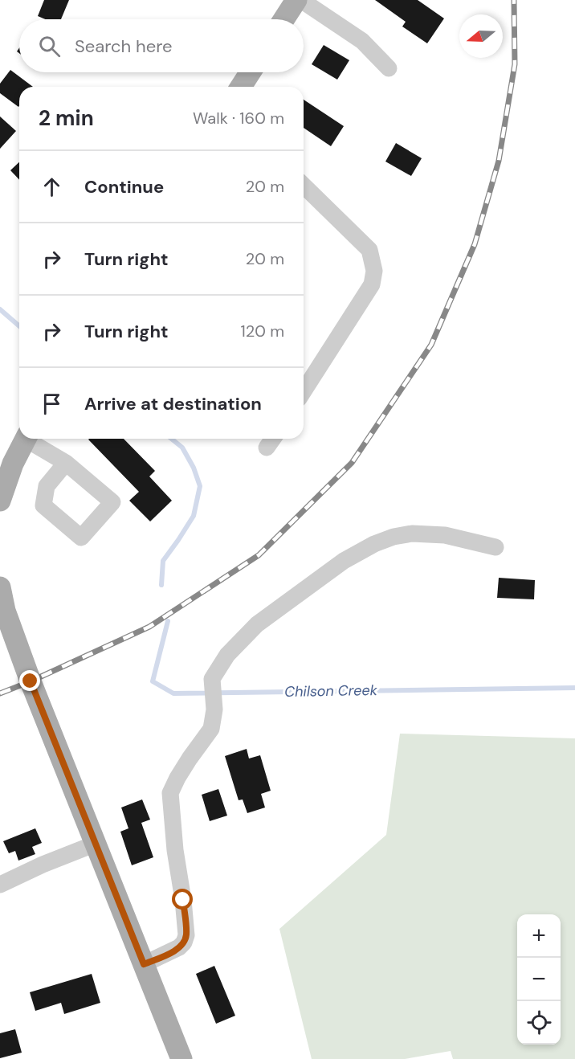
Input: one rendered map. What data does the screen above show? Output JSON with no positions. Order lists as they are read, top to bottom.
{
  "water": ["Chilson Creek"],
  "north": "left",
  "page": {
    "search": "Search here",
    "heading": ["2 min", "Walk · 160 m"],
    "list": [
      ["Continue", "20 m"],
      ["Turn right", "20 m"],
      ["Turn right", "120 m"],
      "Arrive at destination"
    ],
    "map_buttons": ["+", "−"]
  }
}
